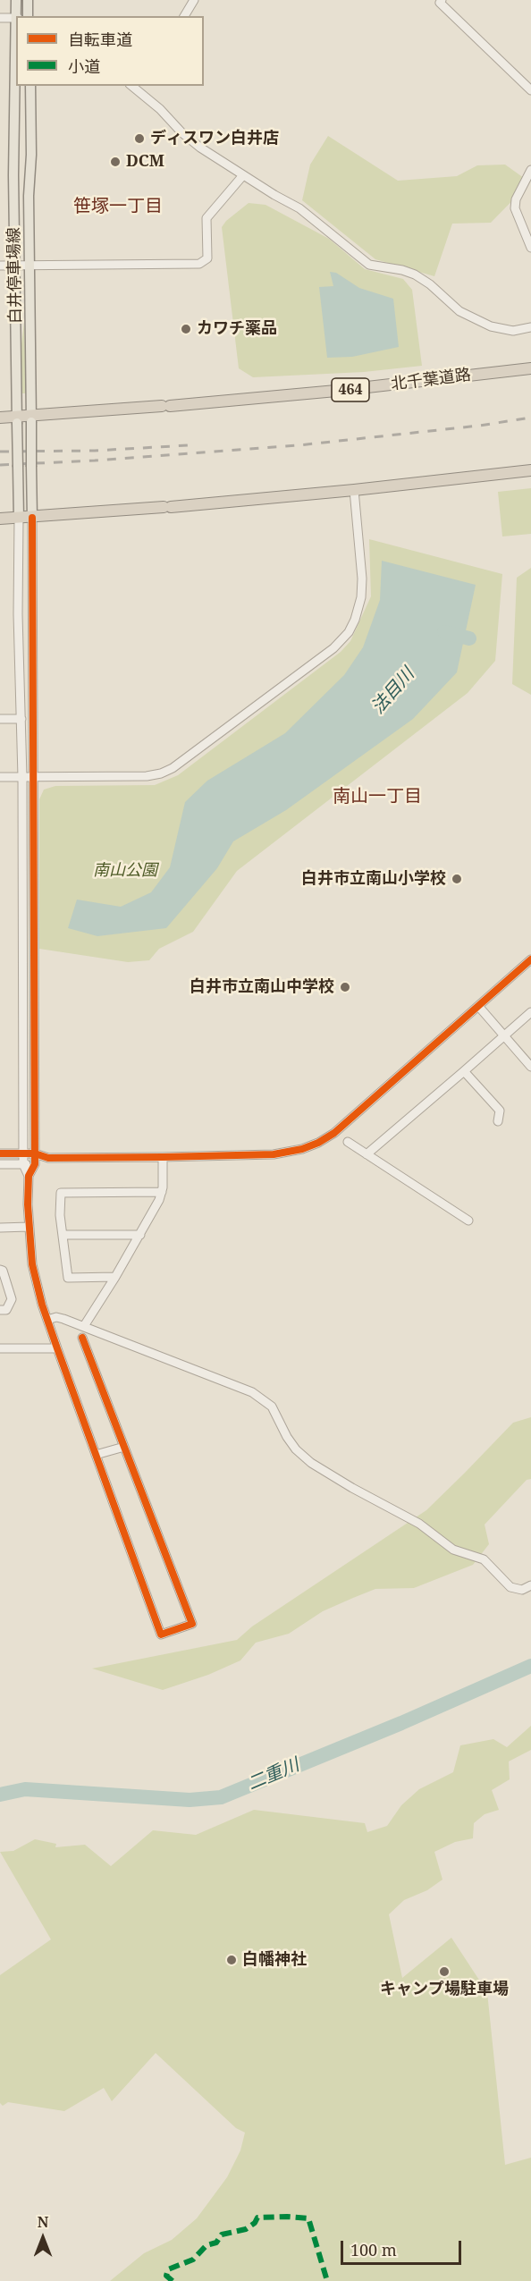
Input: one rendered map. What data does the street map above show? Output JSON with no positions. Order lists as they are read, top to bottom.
{
  "streets": {
    "highway": ["北千葉道路", "464"],
    "main road": ["白井停車場線"]
  },
  "crossings": [
    ["白井停車場線", "北千葉道路"]
  ],
  "districts": ["笹塚一丁目", "南山一丁目"],
  "water": ["法目川", "二重川"],
  "parks": ["南山公園"],
  "places": [
    "ディスワン白井店",
    "DCM",
    "カワチ薬品",
    "白井市立南山小学校",
    "白井市立南山中学校",
    "白幡神社",
    "キャンプ場駐車場"
  ],
  "legend": ["自転車道", "小道"],
  "scale_bar": "100 m",
  "north": "top"
}
